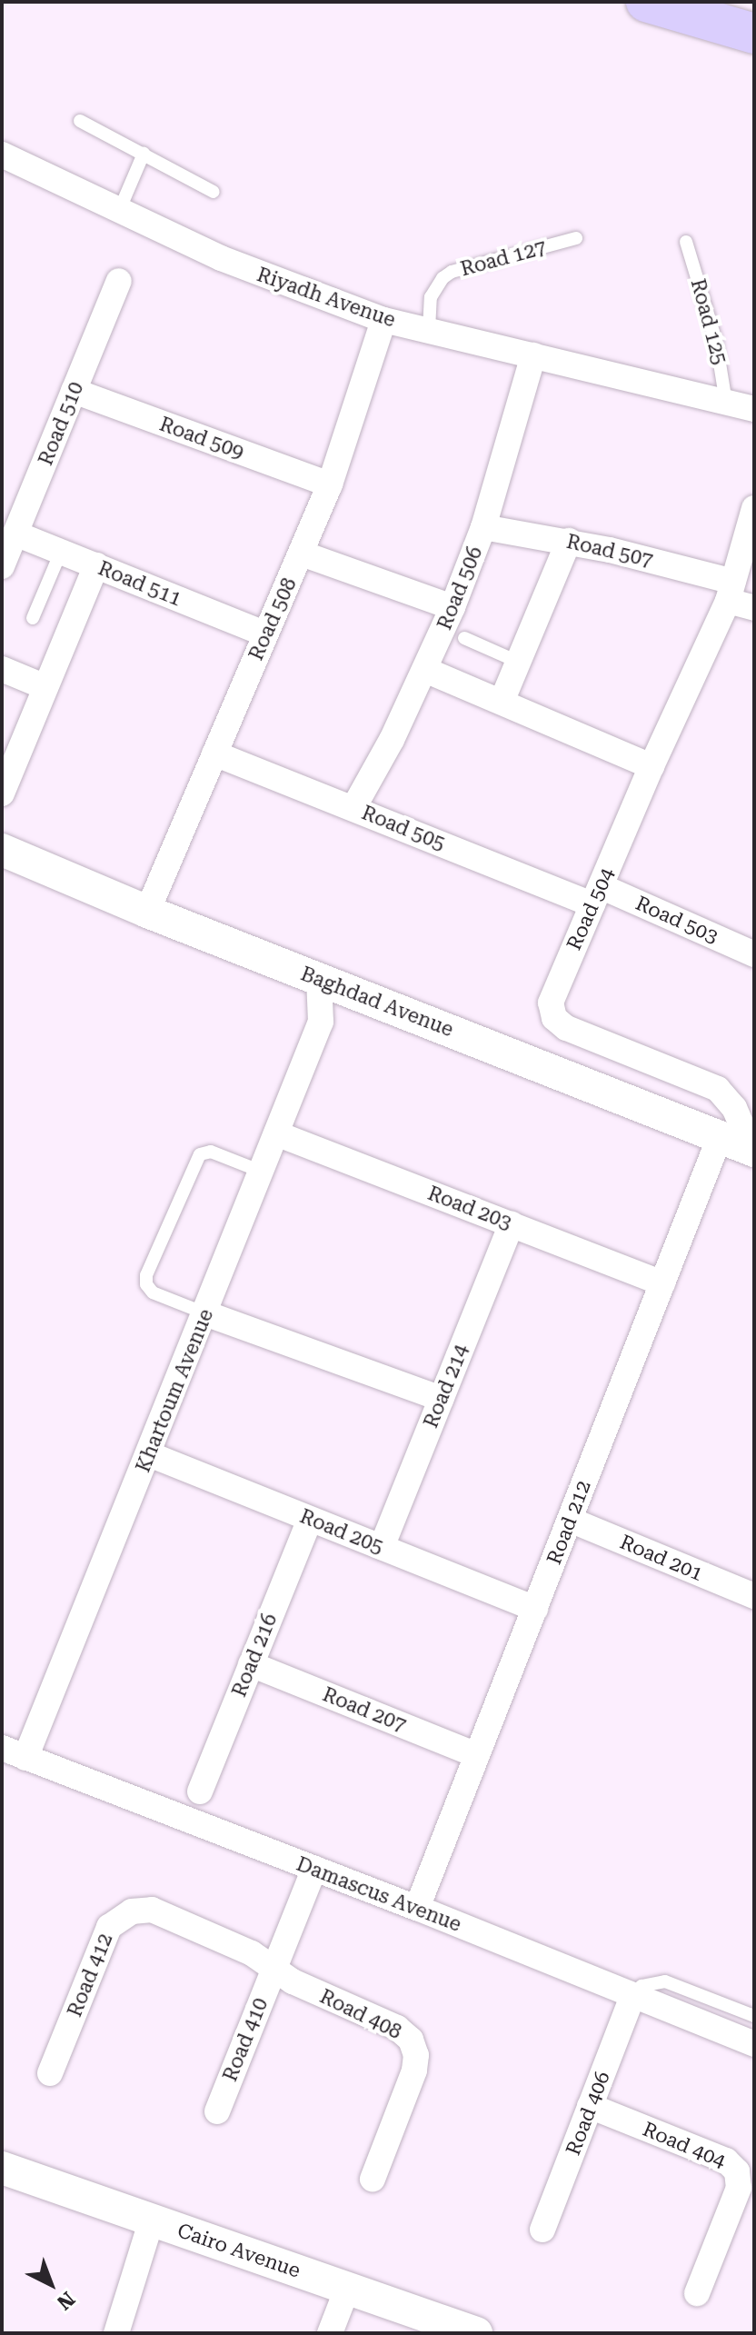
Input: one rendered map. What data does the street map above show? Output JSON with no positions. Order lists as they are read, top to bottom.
{
  "streets": {
    "street": [
      "Riyadh Avenue",
      "Road 510",
      "Road 509",
      "Road 507",
      "Road 511",
      "Road 506",
      "Road 508",
      "Road 505",
      "Road 504",
      "Road 503",
      "Baghdad Avenue",
      "Road 203",
      "Road 214",
      "Khartoum Avenue",
      "Road 212",
      "Road 205",
      "Road 201",
      "Road 216",
      "Road 207",
      "Damascus Avenue",
      "Road 412",
      "Road 408",
      "Road 410",
      "Road 406",
      "Road 404",
      "Cairo Avenue"
    ],
    "lane": ["Road 127", "Road 125"]
  },
  "crossings": [
    ["Road 127", "Riyadh Avenue"],
    ["Riyadh Avenue", "Road 125"],
    ["Riyadh Avenue", "Road 506"],
    ["Riyadh Avenue", "Road 508"],
    ["Road 510", "Road 509"],
    ["Road 510", "Road 511"],
    ["Road 509", "Road 508"],
    ["Road 507", "Road 506"],
    ["Road 507", "Road 504"],
    ["Road 511", "Road 508"],
    ["Road 506", "Road 505"],
    ["Road 508", "Road 505"],
    ["Road 508", "Baghdad Avenue"],
    ["Road 505", "Road 504"],
    ["Road 505", "Road 503"],
    ["Road 504", "Road 503"],
    ["Road 504", "Baghdad Avenue"],
    ["Road 504", "Road 212"],
    ["Baghdad Avenue", "Khartoum Avenue"],
    ["Baghdad Avenue", "Road 212"],
    ["Road 203", "Road 214"],
    ["Road 203", "Khartoum Avenue"],
    ["Road 203", "Road 212"],
    ["Road 214", "Road 205"],
    ["Khartoum Avenue", "Road 205"],
    ["Khartoum Avenue", "Damascus Avenue"],
    ["Road 212", "Road 205"],
    ["Road 212", "Road 201"],
    ["Road 212", "Road 207"],
    ["Road 212", "Damascus Avenue"],
    ["Road 205", "Road 216"],
    ["Road 216", "Road 207"],
    ["Damascus Avenue", "Road 406"],
    ["Road 412", "Road 408"],
    ["Road 412", "Road 410"],
    ["Road 408", "Road 410"],
    ["Road 406", "Road 404"]
  ],
  "north": "bottom right"
}
